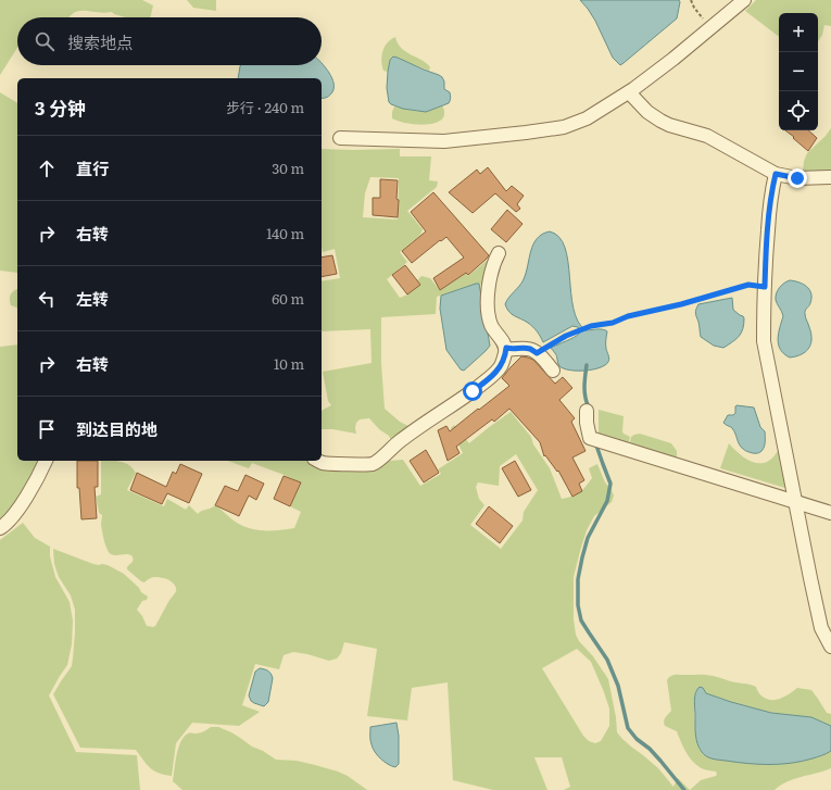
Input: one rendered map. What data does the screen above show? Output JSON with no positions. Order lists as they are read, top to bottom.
{
  "page": {
    "map_buttons": ["+", "−"],
    "search": "搜索地点",
    "heading": ["3 分钟", "步行 · 240 m"],
    "list": [
      ["直行", "30 m"],
      ["右转", "140 m"],
      ["左转", "60 m"],
      ["右转", "10 m"],
      "到达目的地"
    ]
  }
}
